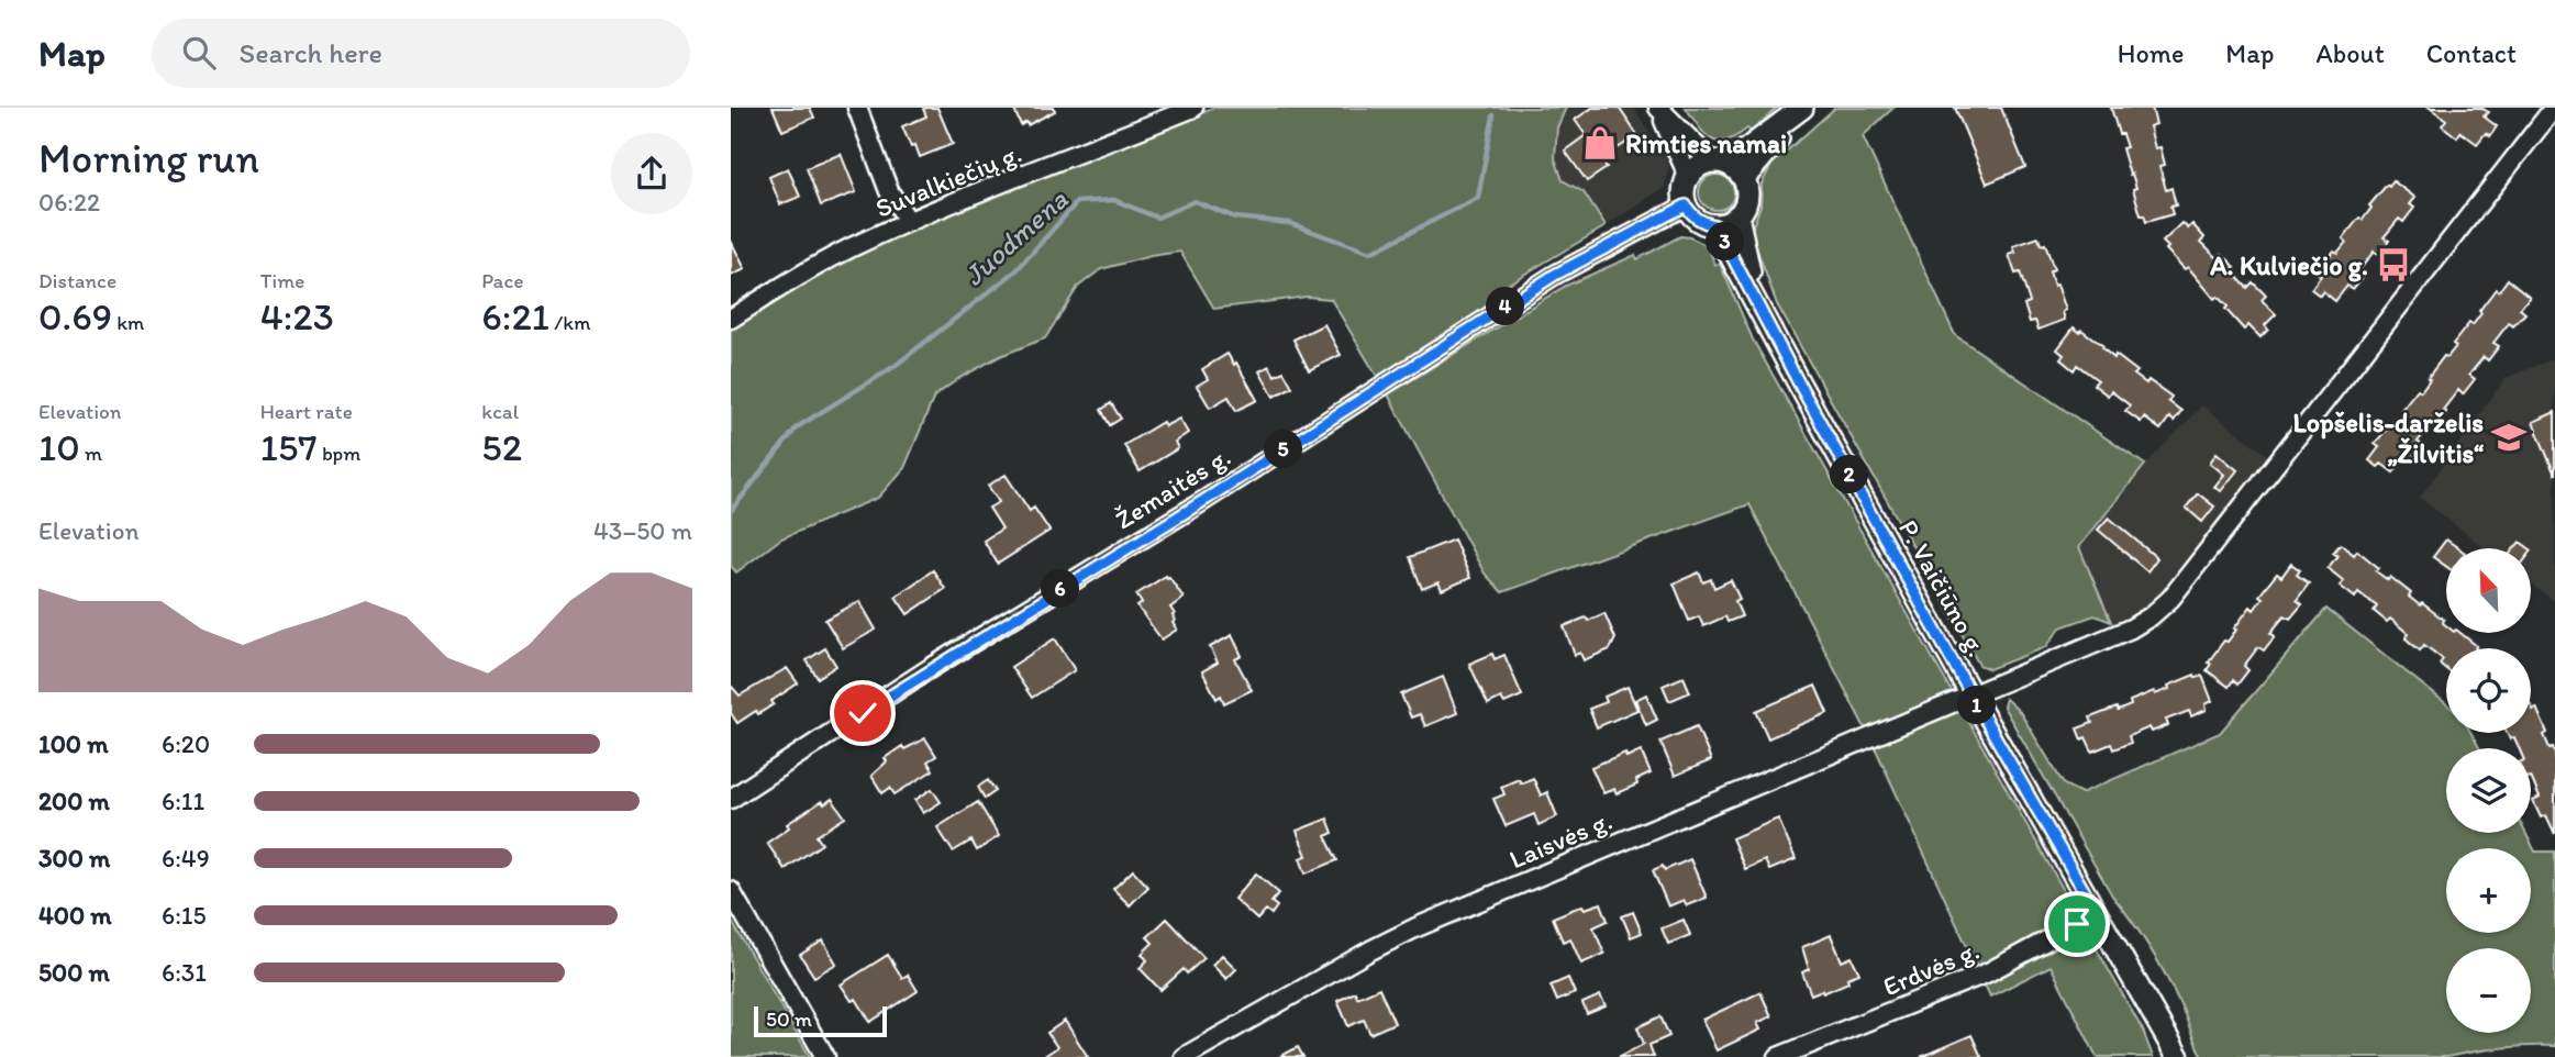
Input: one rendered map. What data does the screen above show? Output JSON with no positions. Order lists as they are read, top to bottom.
{
  "streets": {
    "main road": ["P. Vaičiūno g."],
    "street": [
      "Suvalkiečių g.",
      "Žemaitės g.",
      "Laisvės g.",
      "Erdvės g."
    ]
  },
  "crossings": [
    ["Žemaitės g.", "P. Vaičiūno g."],
    ["P. Vaičiūno g.", "Laisvės g."],
    ["P. Vaičiūno g.", "Erdvės g."]
  ],
  "water": ["Juodmena"],
  "places": {
    "shop": ["Rimties namai"],
    "bus stop": ["A. Kulviečio g."],
    "school or university": ["Lopšelis-darželis „Žilvitis“"]
  },
  "scale_bar": "50 m",
  "north": "top left",
  "page": {
    "header": "Map",
    "search": "Search here",
    "nav": [
      "Home",
      "Map",
      "About",
      "Contact"
    ],
    "heading": ["Morning run", "06:22"],
    "pins": [
      "3",
      "4",
      "5",
      "2",
      "6",
      "1"
    ],
    "stats": [
      ["Distance", "0.69 km"],
      ["Time", "4:23"],
      ["Pace", "6:21 /km"],
      ["Elevation", "10 m"],
      ["Heart rate", "157 bpm"],
      ["kcal", "52"]
    ],
    "chart": ["Elevation", "43–50 m"],
    "map_buttons": ["+", "−"],
    "list": [
      {
        "name": "100 m",
        "note": "6:20"
      },
      {
        "name": "200 m",
        "note": "6:11"
      },
      {
        "name": "300 m",
        "note": "6:49"
      },
      {
        "name": "400 m",
        "note": "6:15"
      },
      {
        "name": "500 m",
        "note": "6:31"
      }
    ],
    "scale": "50 m"
  }
}
